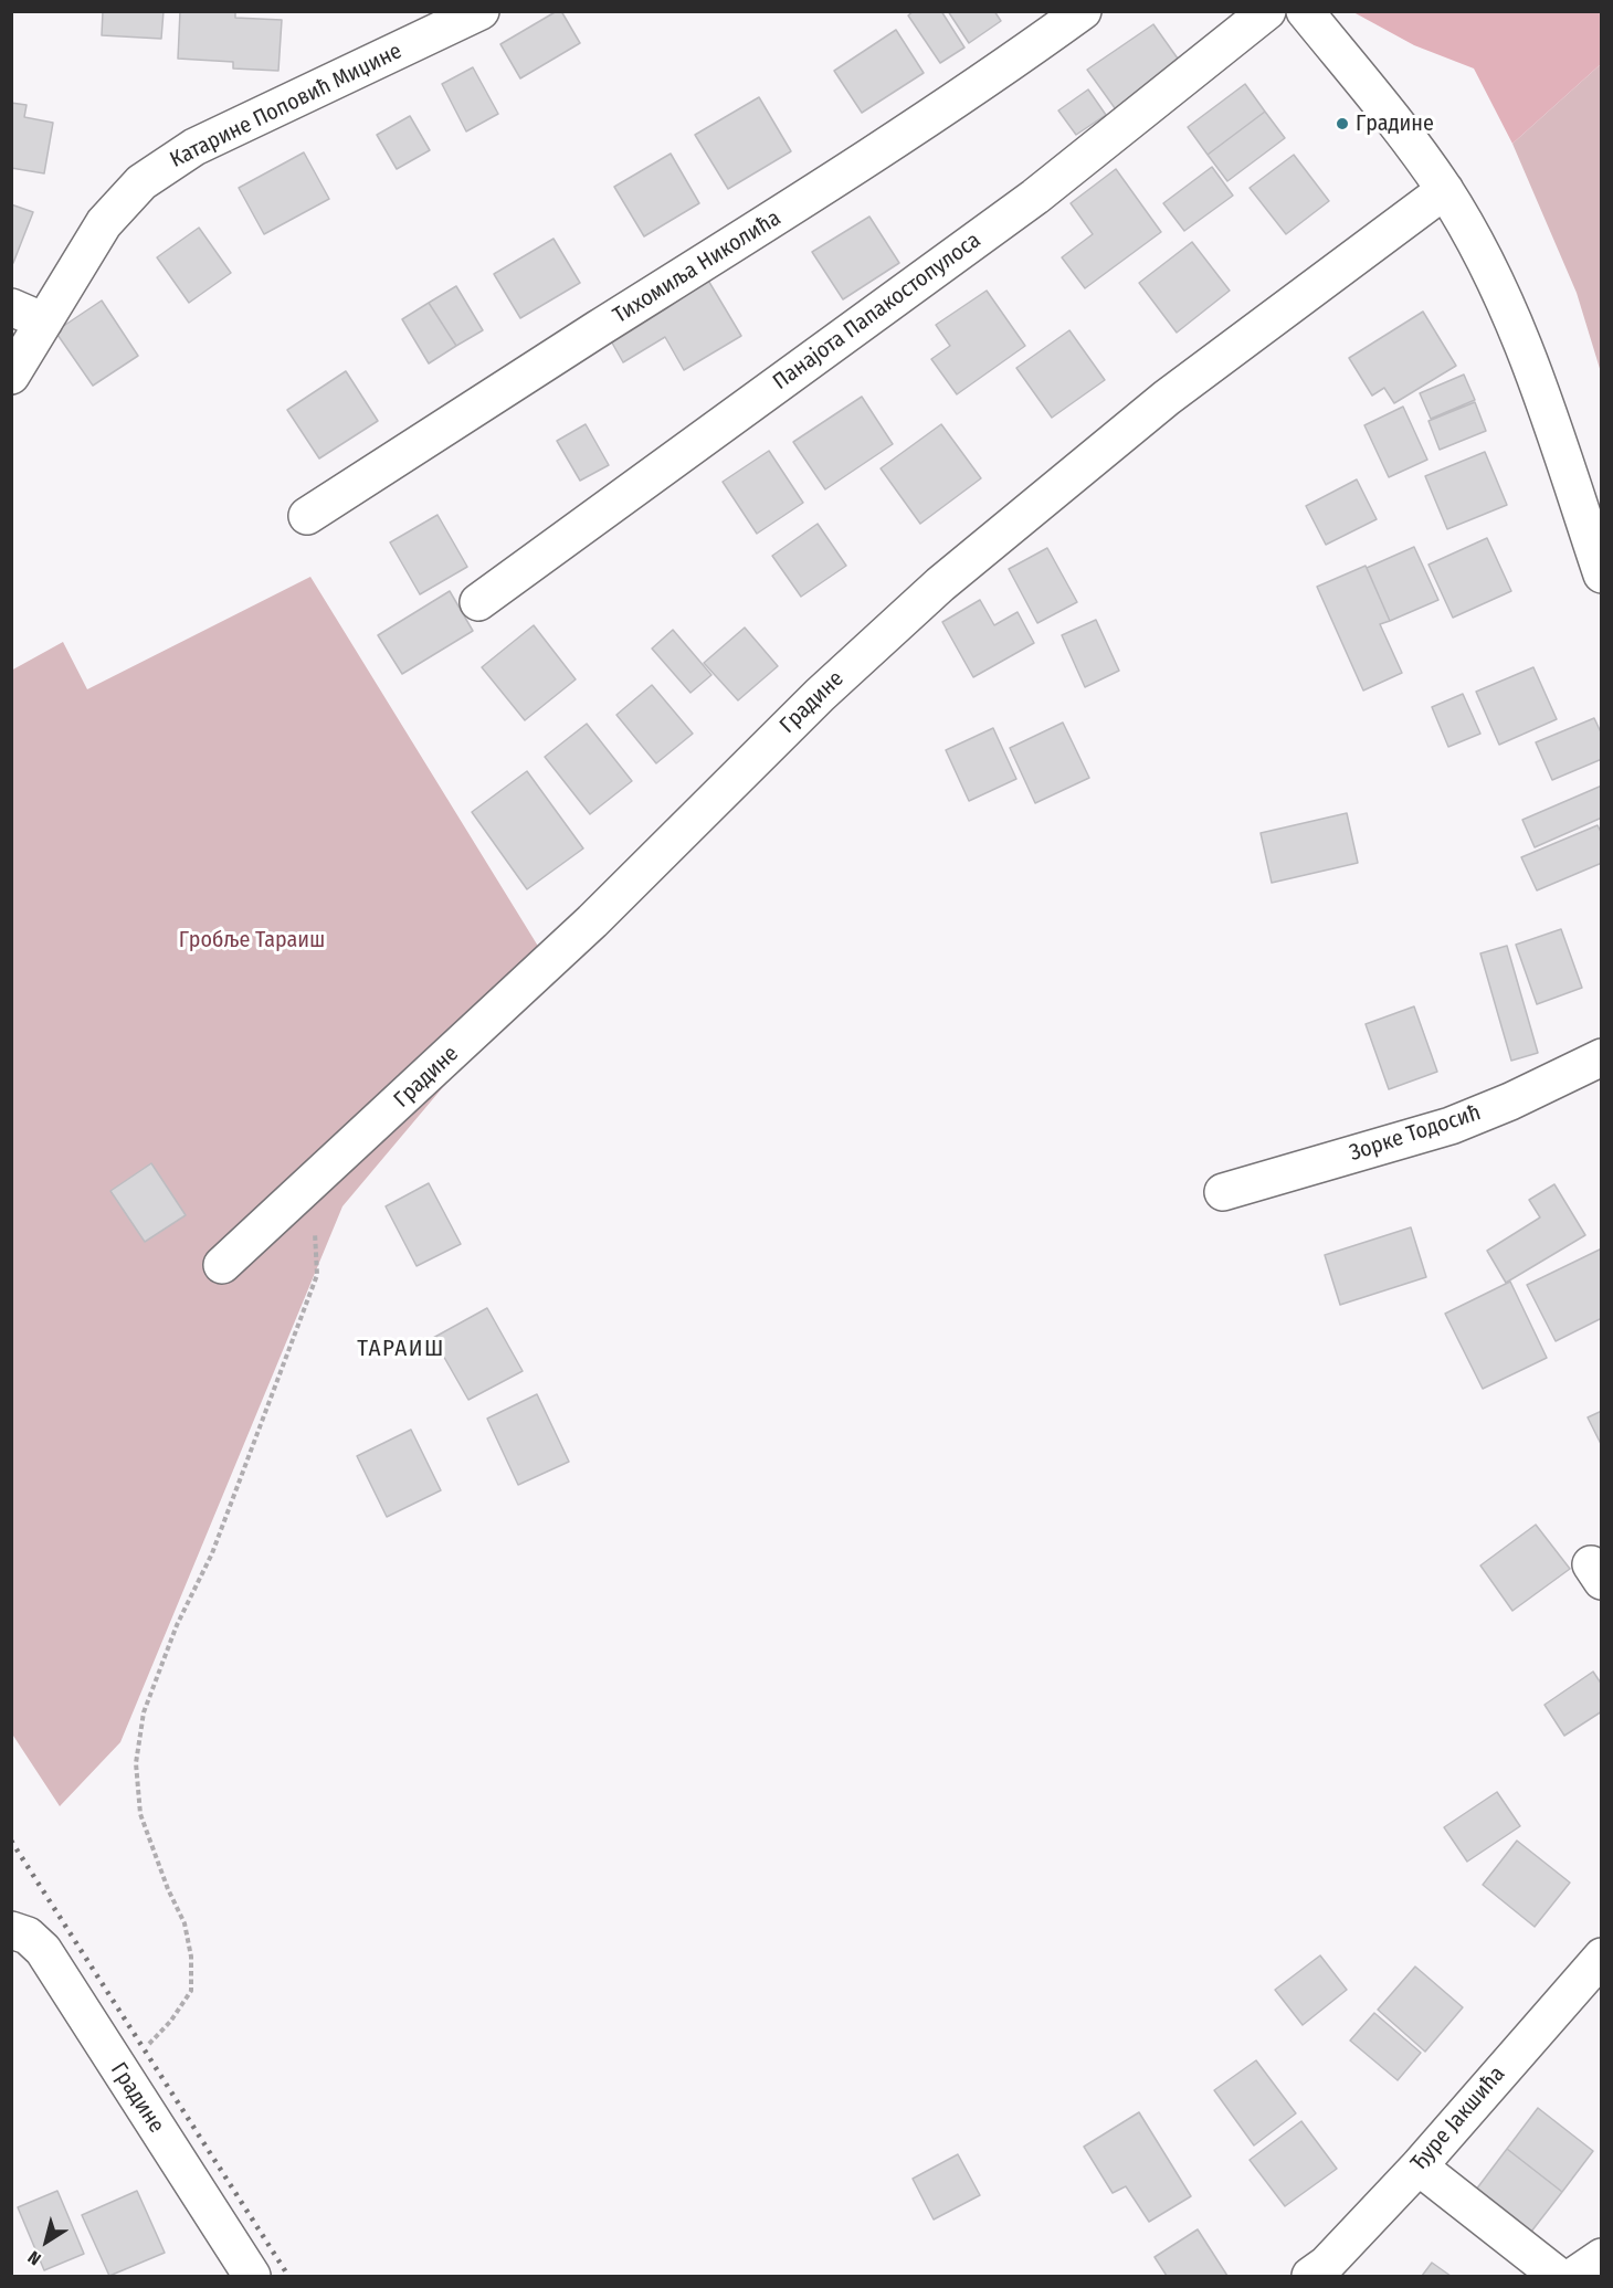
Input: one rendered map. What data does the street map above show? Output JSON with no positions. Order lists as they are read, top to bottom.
{
  "streets": {
    "street": [
      "Катарине Поповић Миџине",
      "Тихомиља Николића",
      "Панајота Папакостопулоса",
      "Градине",
      "Зорке Тодосић",
      "Ђуре Јакшића"
    ]
  },
  "districts": ["ТАРАИШ"],
  "parks": ["Гробље Тараиш"],
  "places": ["Градине"],
  "north": "bottom left"
}
